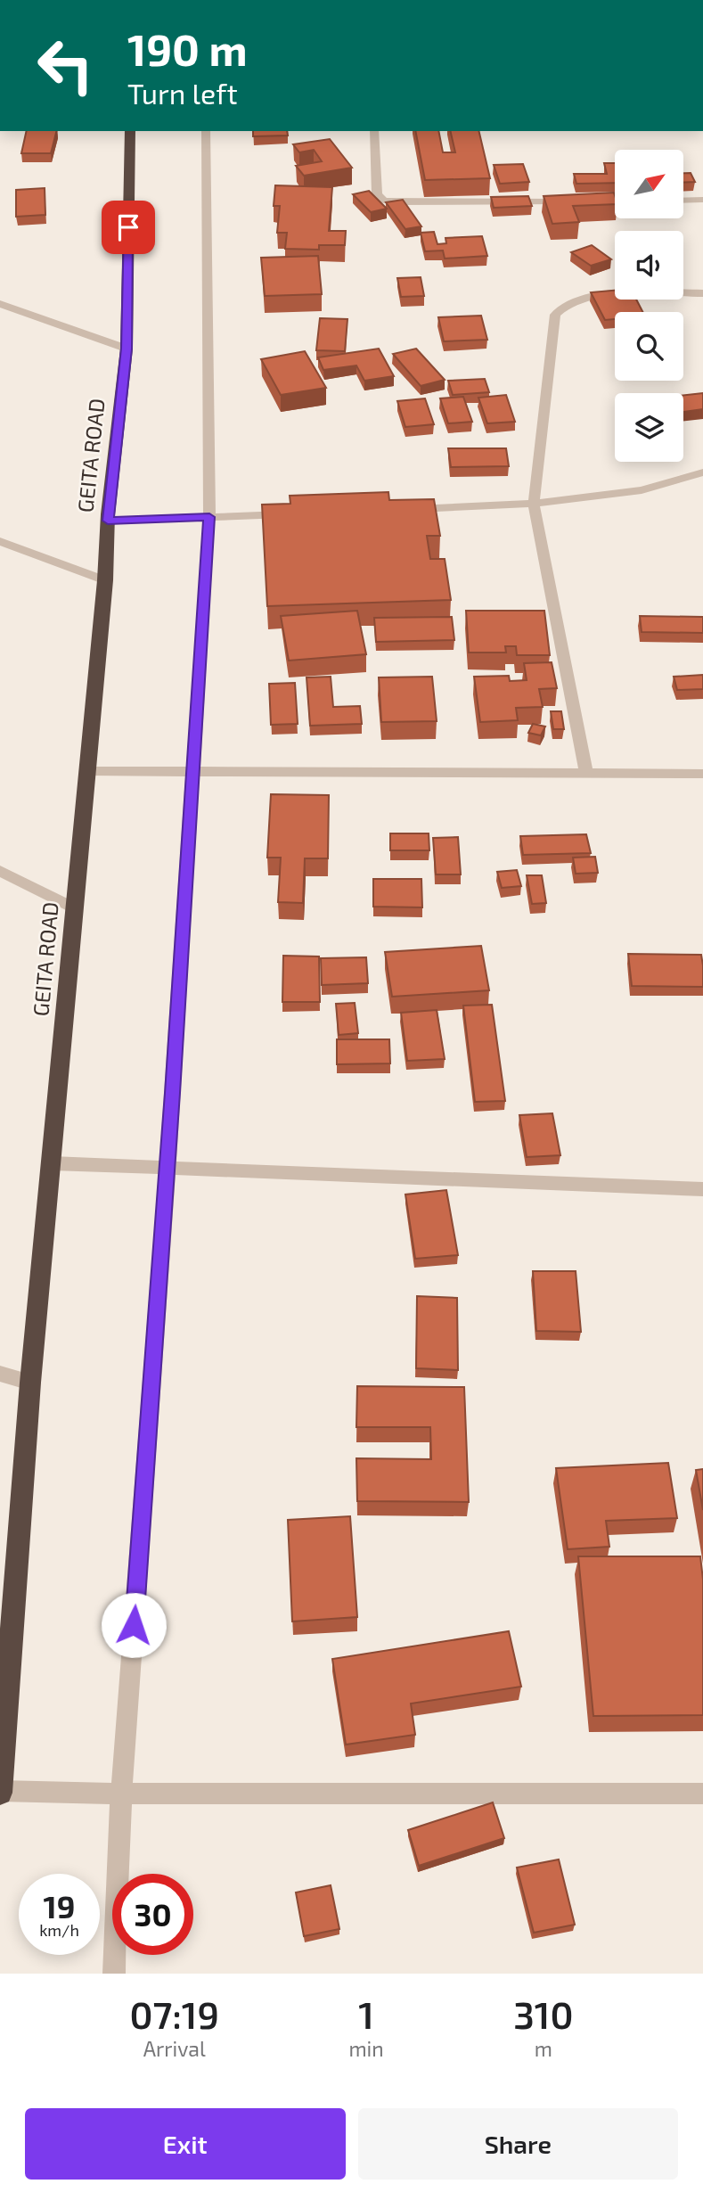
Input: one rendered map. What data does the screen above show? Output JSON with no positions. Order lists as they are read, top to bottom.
{
  "streets": {
    "highway": ["GEITA ROAD"]
  },
  "north": "top right",
  "page": {
    "turn": ["190 m", "Turn left"],
    "speed": "19 km/h",
    "limit": "30",
    "eta": [
      "07:19",
      "Arrival",
      "1",
      "min",
      "310",
      "m"
    ],
    "buttons": ["Exit", "Share"]
  }
}
